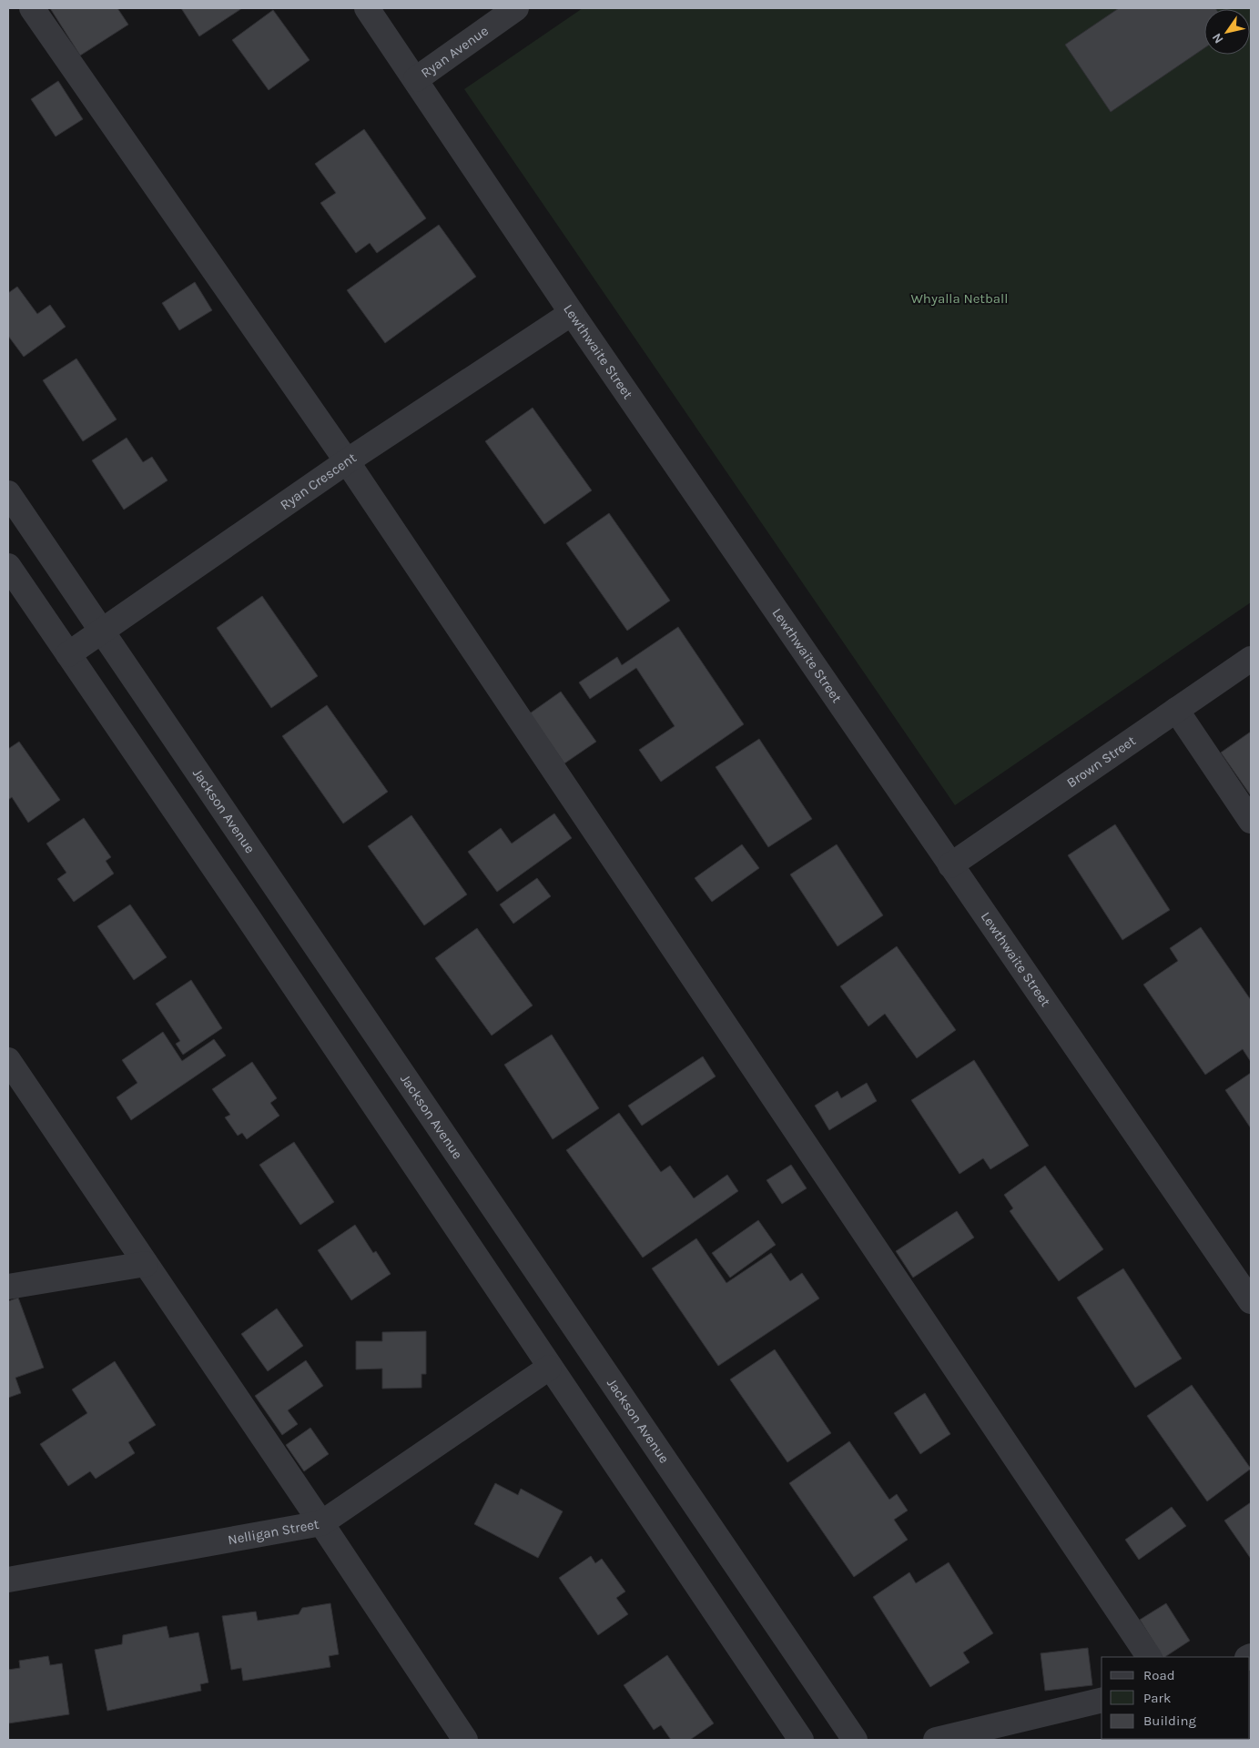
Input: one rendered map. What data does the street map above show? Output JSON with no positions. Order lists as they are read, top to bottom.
{
  "streets": {
    "street": [
      "Ryan Avenue",
      "Lewthwaite Street",
      "Ryan Crescent",
      "Brown Street",
      "Jackson Avenue",
      "Nelligan Street"
    ]
  },
  "crossings": [
    ["Ryan Avenue", "Lewthwaite Street"],
    ["Lewthwaite Street", "Ryan Crescent"],
    ["Lewthwaite Street", "Brown Street"],
    ["Ryan Crescent", "Jackson Avenue"]
  ],
  "parks": ["Whyalla Netball"],
  "legend": ["Road", "Park", "Building"],
  "north": "bottom left"
}
